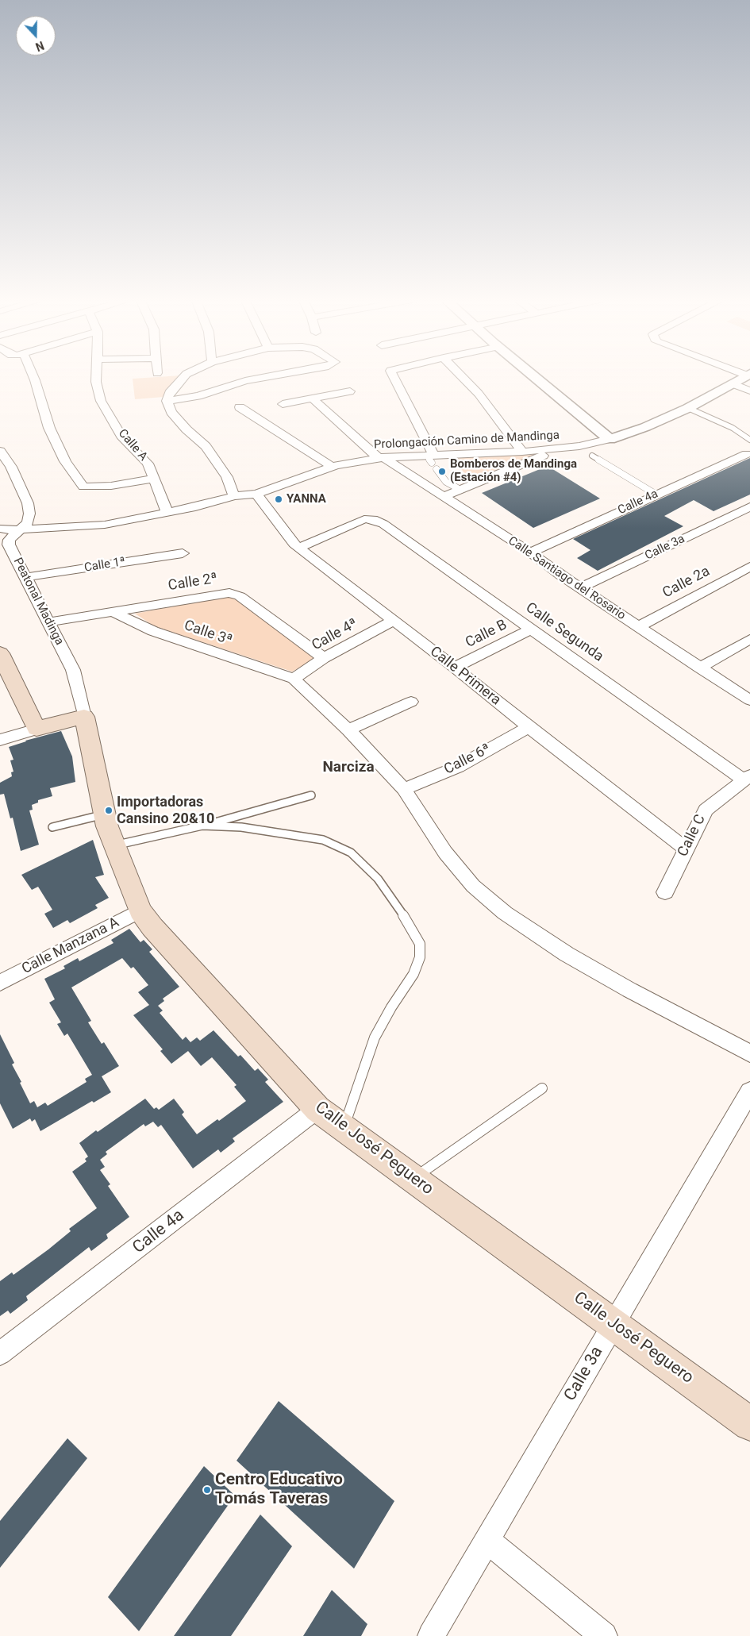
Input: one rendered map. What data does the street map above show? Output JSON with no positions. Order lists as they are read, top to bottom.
{
  "streets": {
    "main road": ["Calle José Peguero"],
    "street": [
      "Prolongación Camino de Mandinga",
      "Calle A",
      "Calle 4a",
      "Calle 3a",
      "Calle 1ª",
      "Calle Santiago del Rosario",
      "Calle 2ª",
      "Calle 2a",
      "Peatonal Madinga",
      "Calle Segunda",
      "Calle 3ª",
      "Calle B",
      "Calle 4ª",
      "Calle Primera",
      "Calle 6ª",
      "Calle C",
      "Calle Manzana A"
    ]
  },
  "crossings": [
    ["Prolongación Camino de Mandinga", "Calle A"],
    ["Prolongación Camino de Mandinga", "Calle Santiago del Rosario"],
    ["Prolongación Camino de Mandinga", "Peatonal Madinga"],
    ["Prolongación Camino de Mandinga", "Calle Primera"],
    ["Calle 4a", "Calle Santiago del Rosario"],
    ["Calle 4a", "Calle José Peguero"],
    ["Calle 3a", "Calle Santiago del Rosario"],
    ["Calle 3a", "Calle José Peguero"],
    ["Calle 1ª", "Peatonal Madinga"],
    ["Calle Santiago del Rosario", "Calle 2a"],
    ["Calle 2ª", "Peatonal Madinga"],
    ["Calle 2ª", "Calle 3ª"],
    ["Calle 2ª", "Calle 4ª"],
    ["Peatonal Madinga", "Calle José Peguero"],
    ["Calle Segunda", "Calle B"],
    ["Calle Segunda", "Calle Primera"],
    ["Calle Segunda", "Calle C"],
    ["Calle 3ª", "Calle 4ª"],
    ["Calle B", "Calle Primera"],
    ["Calle 4ª", "Calle Primera"],
    ["Calle Primera", "Calle 6ª"],
    ["Calle Primera", "Calle C"],
    ["Calle Manzana A", "Calle José Peguero"]
  ],
  "districts": ["Narciza"],
  "places": [
    "Bomberos de Mandinga (Estación #4)",
    "YANNA",
    "Importadoras Cansino 20&10",
    "Centro Educativo Tomás Taveras"
  ],
  "north": "bottom"
}
